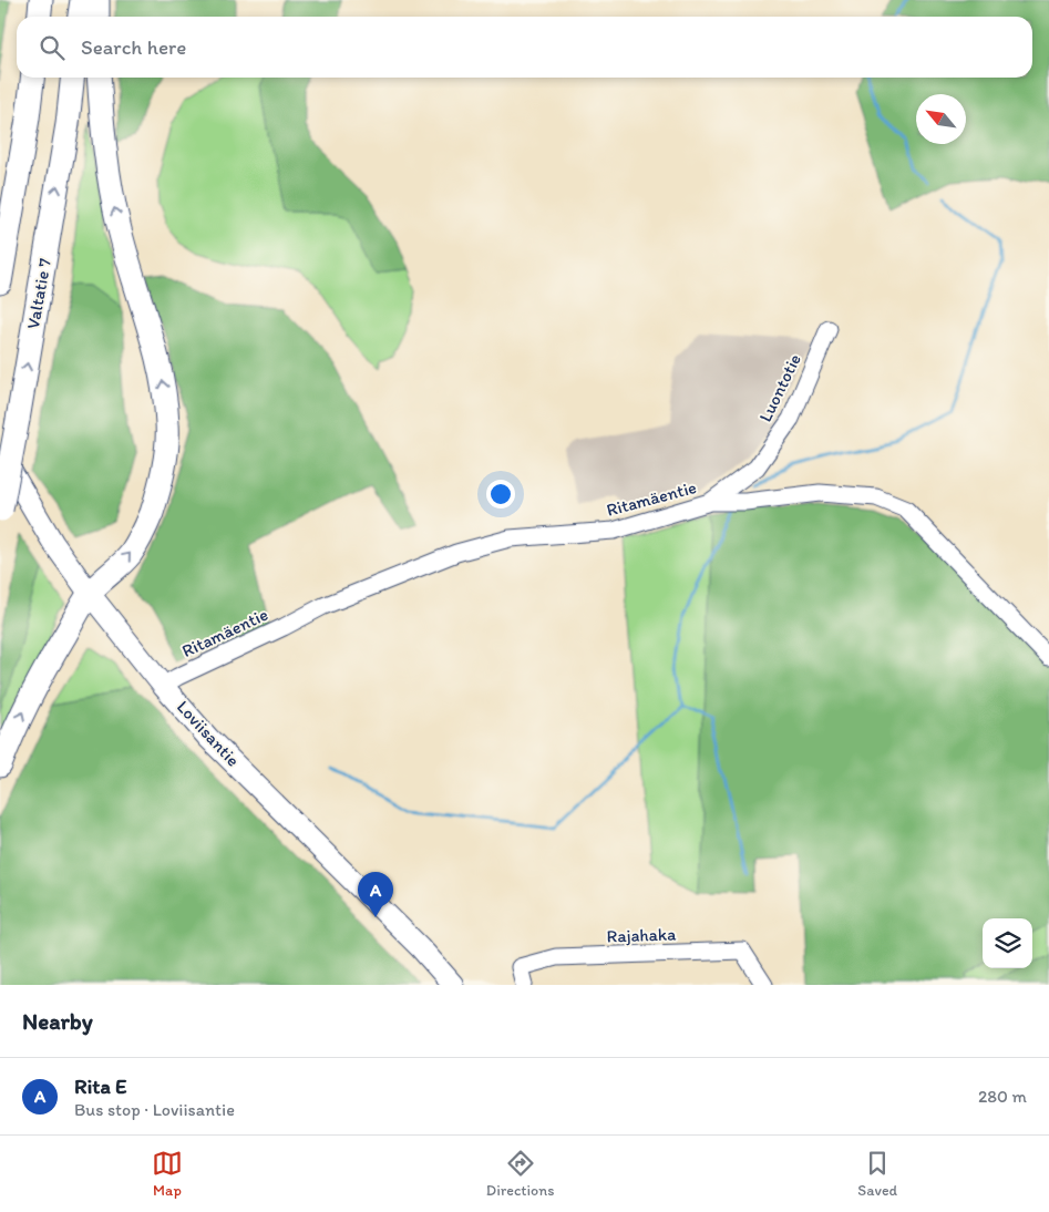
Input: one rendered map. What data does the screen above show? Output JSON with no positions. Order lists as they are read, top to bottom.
{
  "streets": {
    "highway": ["Valtatie 7"],
    "main road": ["Loviisantie"],
    "street": ["Luontotie", "Ritamäentie", "Rajahaka"]
  },
  "crossings": [
    ["Luontotie", "Ritamäentie"],
    ["Ritamäentie", "Loviisantie"]
  ],
  "north": "top left",
  "page": {
    "search": "Search here",
    "pins": "A",
    "heading": "Nearby",
    "list": [
      {
        "mark": "A",
        "name": "Rita E",
        "note": "Bus stop · Loviisantie",
        "value": "280 m"
      }
    ],
    "nav": ["Map", "Directions", "Saved"]
  }
}
